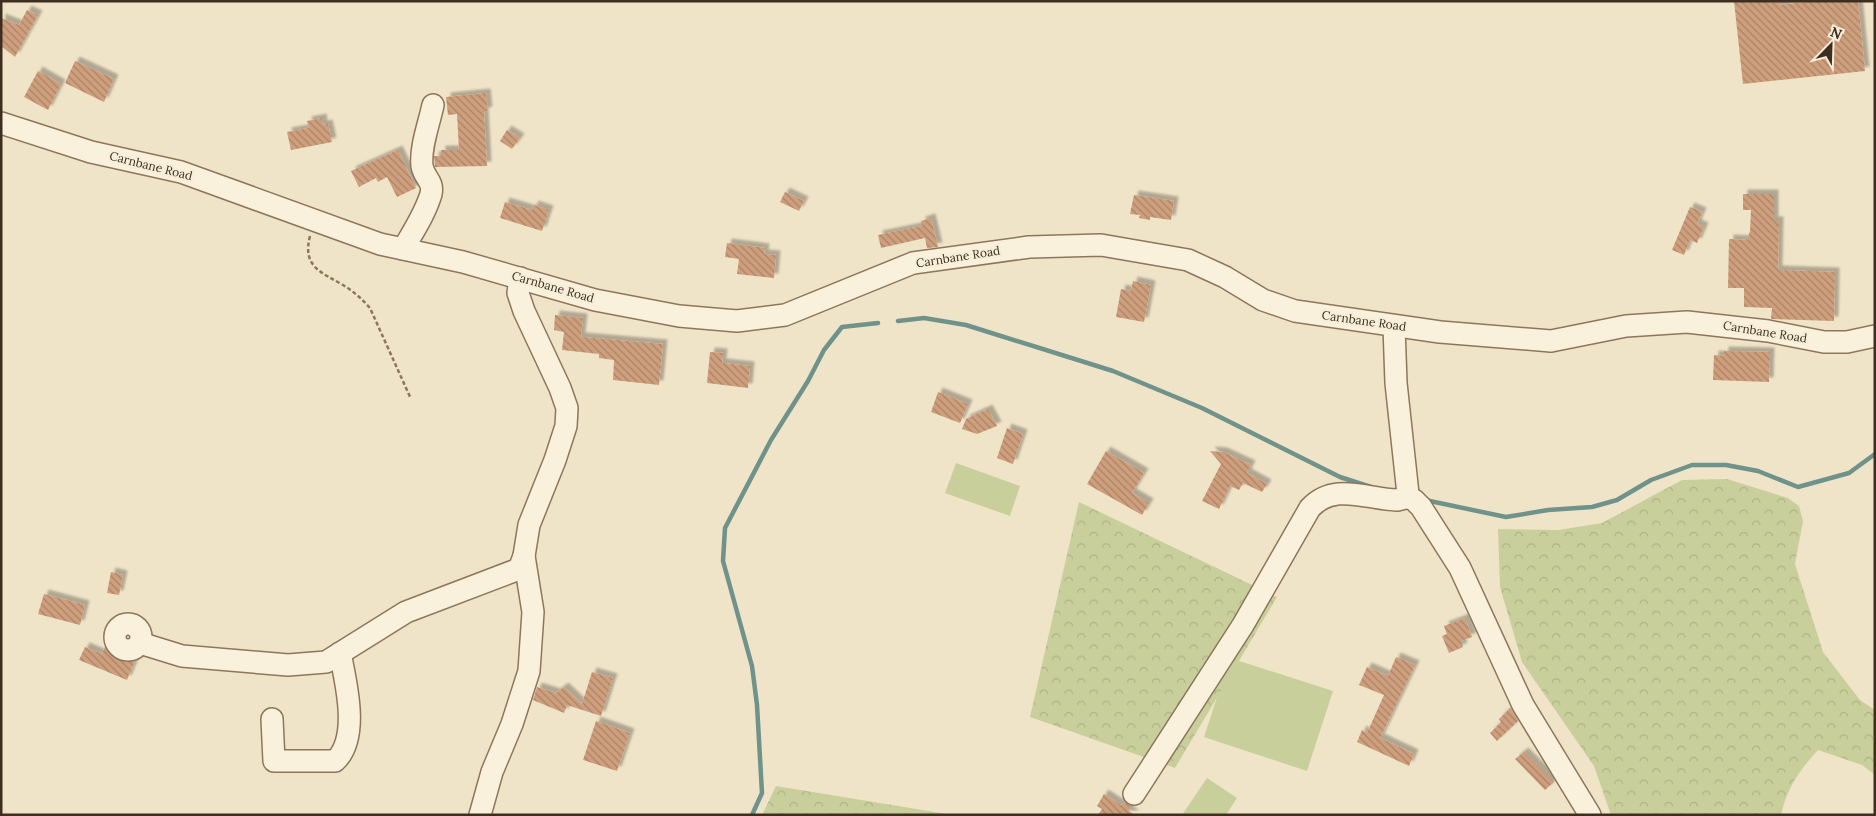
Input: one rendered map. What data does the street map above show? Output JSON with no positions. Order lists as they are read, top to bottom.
{
  "streets": {
    "street": ["Carnbane Road"]
  },
  "north": "top right"
}
